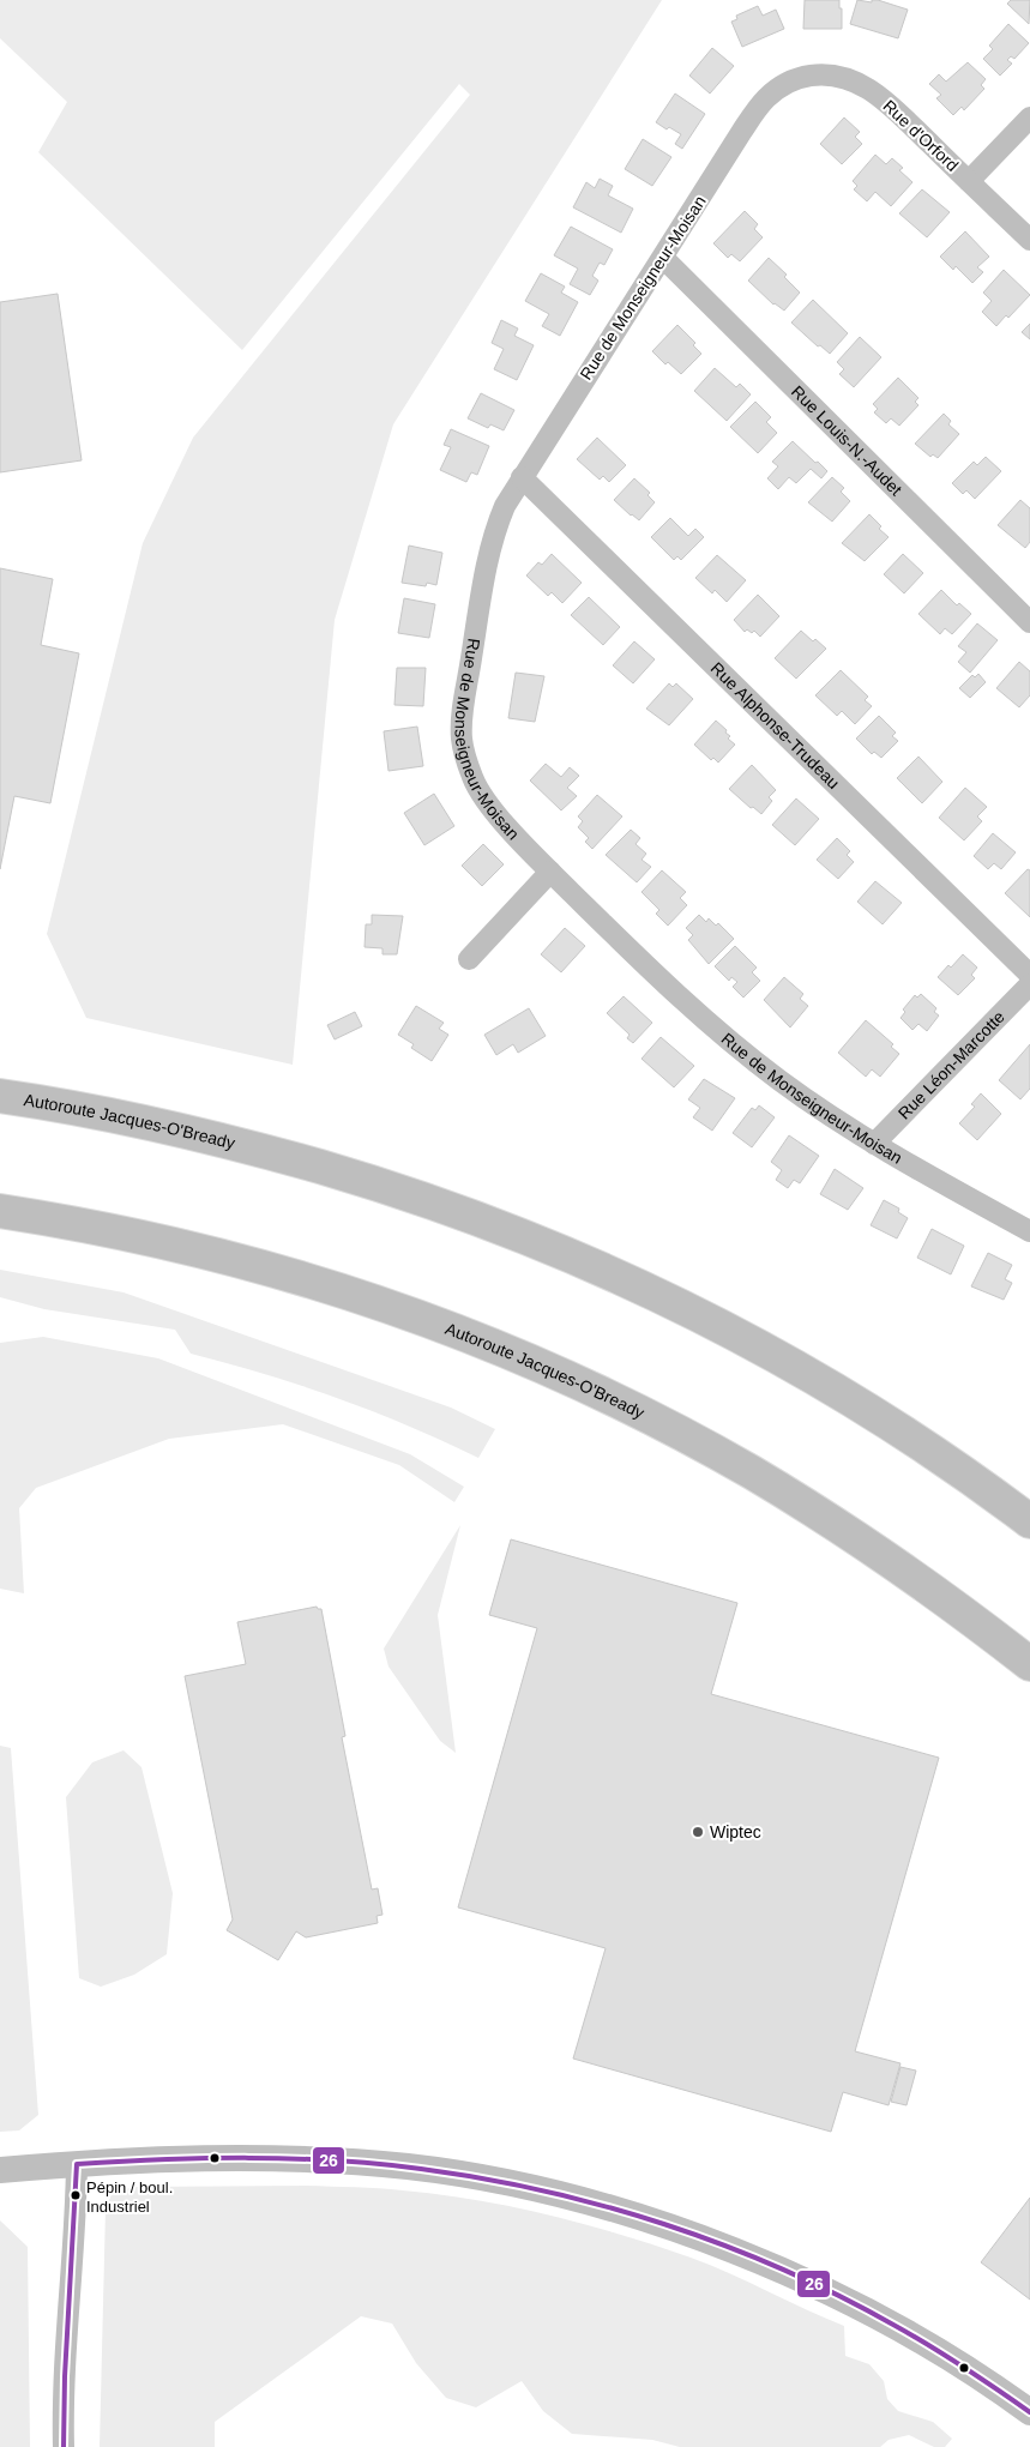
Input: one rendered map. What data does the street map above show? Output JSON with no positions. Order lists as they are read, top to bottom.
{
  "streets": {
    "highway": ["Autoroute Jacques-O'Bready"],
    "street": [
      "Rue d'Orford",
      "Rue de Monseigneur-Moisan",
      "Rue Louis-N.-Audet",
      "Rue Alphonse-Trudeau",
      "Rue Léon-Marcotte"
    ]
  },
  "crossings": [
    ["Rue d'Orford", "Rue de Monseigneur-Moisan"],
    ["Rue de Monseigneur-Moisan", "Rue Louis-N.-Audet"],
    ["Rue de Monseigneur-Moisan", "Rue Alphonse-Trudeau"],
    ["Rue de Monseigneur-Moisan", "Rue Léon-Marcotte"]
  ],
  "places": ["Wiptec", "Pépin / boul. Industriel"],
  "lines": ["transit line 26"]
}
